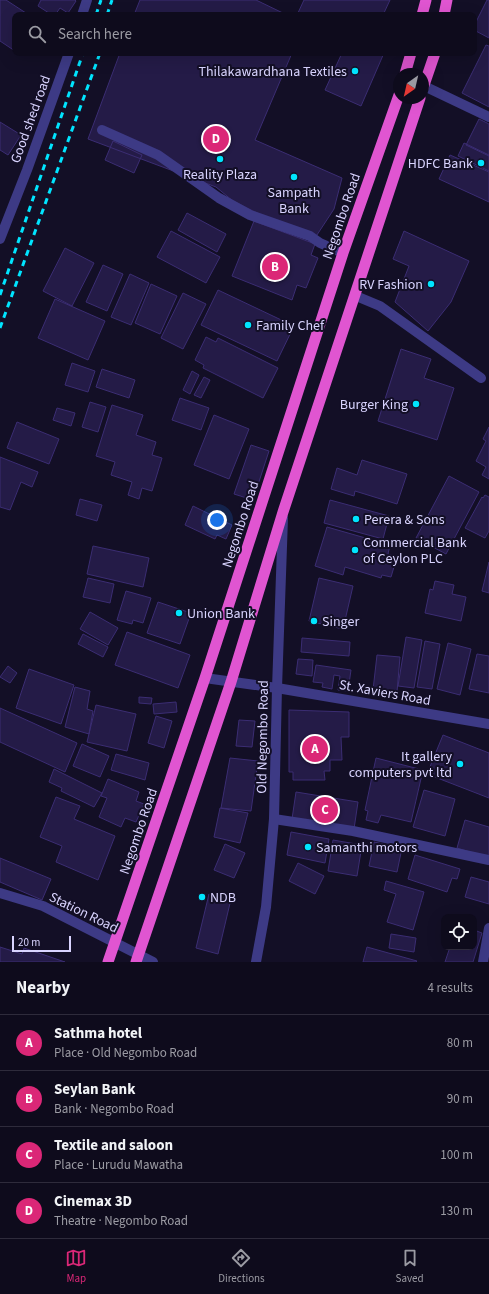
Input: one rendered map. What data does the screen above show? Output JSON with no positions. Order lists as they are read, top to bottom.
{
  "streets": {
    "highway": ["Negombo Road"],
    "street": [
      "Good shed road",
      "St. Xaviers Road",
      "Old Negombo Road",
      "Station Road"
    ]
  },
  "crossings": [
    ["Negombo Road", "St. Xaviers Road"],
    ["Negombo Road", "Station Road"],
    ["St. Xaviers Road", "Old Negombo Road"]
  ],
  "places": [
    "Thilakawardhana Textiles",
    "Reality Plaza",
    "HDFC Bank",
    "Sampath Bank",
    "RV Fashion",
    "Family Chef",
    "Burger King",
    "Perera & Sons",
    "Commercial Bank of Ceylon PLC",
    "Union Bank",
    "Singer",
    "It gallery computers pvt ltd",
    "Samanthi motors",
    "NDB"
  ],
  "scale_bar": "20 m",
  "north": "bottom left",
  "page": {
    "search": "Search here",
    "pins": [
      "D",
      "B",
      "A",
      "C"
    ],
    "scale": "20 m",
    "heading": ["Nearby", "4 results"],
    "list": [
      {
        "mark": "A",
        "name": "Sathma hotel",
        "note": "Place · Old Negombo Road",
        "value": "80 m"
      },
      {
        "mark": "B",
        "name": "Seylan Bank",
        "note": "Bank · Negombo Road",
        "value": "90 m"
      },
      {
        "mark": "C",
        "name": "Textile and saloon",
        "note": "Place · Lurudu Mawatha",
        "value": "100 m"
      },
      {
        "mark": "D",
        "name": "Cinemax 3D",
        "note": "Theatre · Negombo Road",
        "value": "130 m"
      }
    ],
    "nav": ["Map", "Directions", "Saved"]
  }
}
